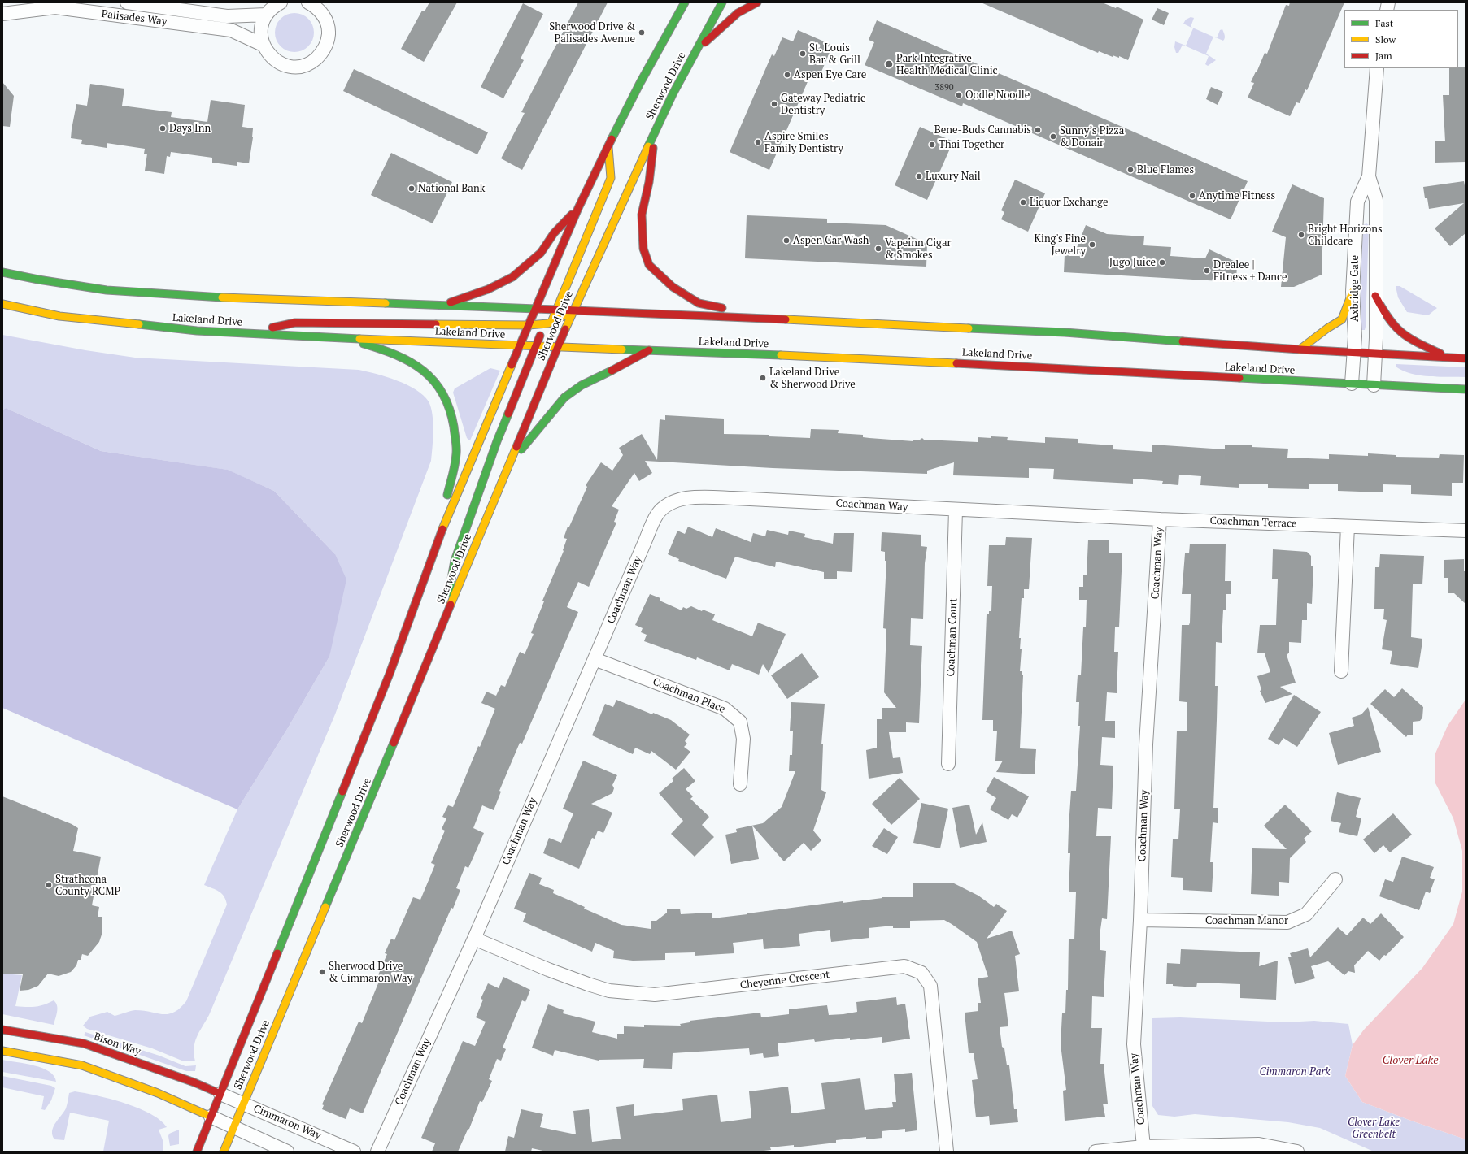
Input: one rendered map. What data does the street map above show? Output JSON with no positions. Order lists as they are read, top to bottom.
{
  "streets": {
    "main road": ["Sherwood Drive", "Lakeland Drive", "Bison Way"],
    "street": [
      "Palisades Way",
      "Axbridge Gate",
      "Coachman Way",
      "Coachman Terrace",
      "Coachman Court",
      "Coachman Place",
      "Coachman Manor",
      "Cheyenne Crescent",
      "Cimmaron Way"
    ]
  },
  "crossings": [
    ["Sherwood Drive", "Lakeland Drive"],
    ["Sherwood Drive", "Bison Way"],
    ["Sherwood Drive", "Cimmaron Way"],
    ["Axbridge Gate", "Lakeland Drive"],
    ["Coachman Way", "Coachman Terrace"],
    ["Coachman Way", "Coachman Court"],
    ["Coachman Way", "Coachman Place"],
    ["Coachman Way", "Coachman Manor"],
    ["Coachman Way", "Cheyenne Crescent"],
    ["Bison Way", "Cimmaron Way"]
  ],
  "water": ["Clover Lake"],
  "parks": ["Cimmaron Park", "Clover Lake Greenbelt"],
  "places": [
    "Sherwood Drive & Palisades Avenue",
    "St. Louis Bar & Grill",
    "Park Integrative Health Medical Clinic",
    "Aspen Eye Care",
    "Oodle Noodle",
    "Gateway Pediatric Dentistry",
    "Days Inn",
    "Bene-Buds Cannabis",
    "Sunny’s Pizza & Donair",
    "Aspire Smiles Family Dentistry",
    "Thai Together",
    "Blue Flames",
    "Luxury Nail",
    "National Bank",
    "Anytime Fitness",
    "Liquor Exchange",
    "Bright Horizons Childcare",
    "Aspen Car Wash",
    "King's Fine Jewelry",
    "Vapeinn Cigar & Smokes",
    "Jugo Juice",
    "Drealee | Fitness + Dance",
    "Lakeland Drive & Sherwood Drive",
    "Strathcona County RCMP",
    "Sherwood Drive & Cimmaron Way"
  ],
  "house_numbers": ["3890"],
  "legend": ["Fast", "Slow", "Jam"]
}
